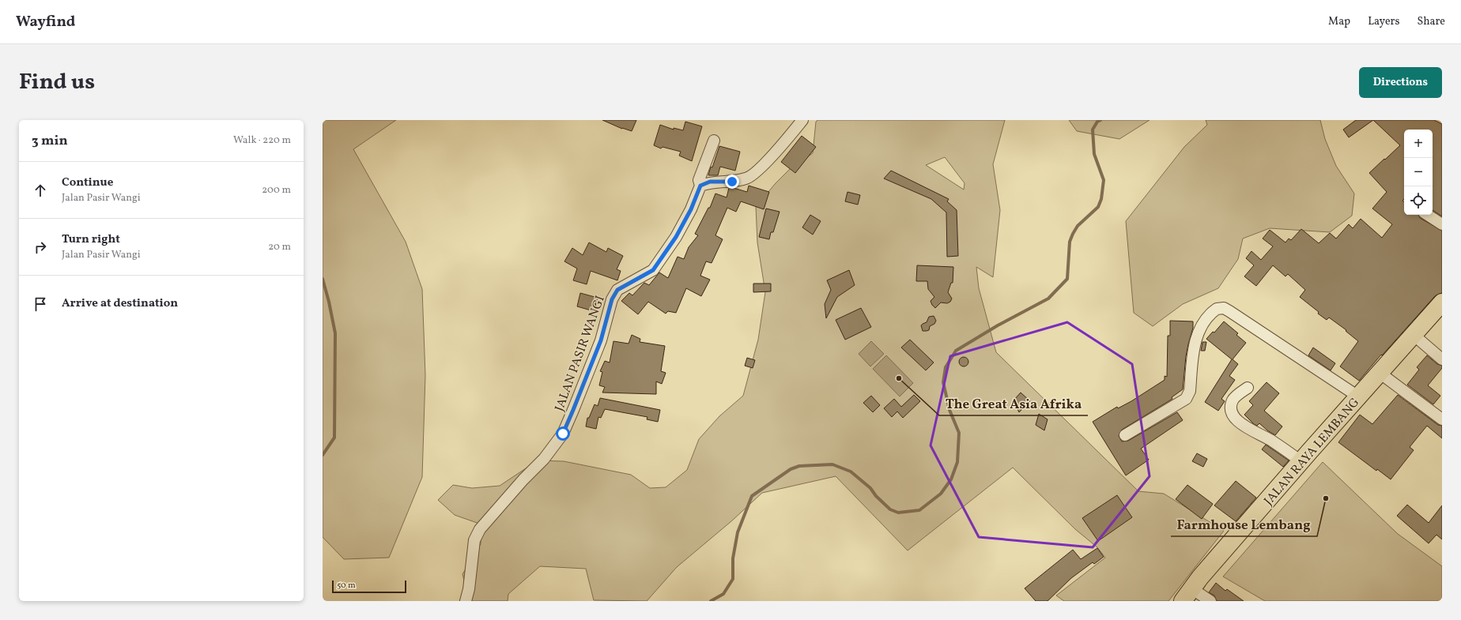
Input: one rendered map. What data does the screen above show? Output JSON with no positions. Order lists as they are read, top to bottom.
{
  "streets": {
    "main road": ["JALAN RAYA LEMBANG"],
    "street": ["JALAN PASIR WANGI"]
  },
  "places": ["The Great Asia Afrika", "Farmhouse Lembang"],
  "scale_bar": "50 m",
  "page": {
    "header": "Wayfind",
    "nav": ["Map", "Layers", "Share"],
    "title": "Find us",
    "buttons": "Directions",
    "heading": ["3 min", "Walk · 220 m"],
    "map_buttons": ["+", "−"],
    "list": [
      ["Continue", "Jalan Pasir Wangi", "200 m"],
      ["Turn right", "Jalan Pasir Wangi", "20 m"],
      "Arrive at destination"
    ],
    "scale": "50 m"
  }
}
